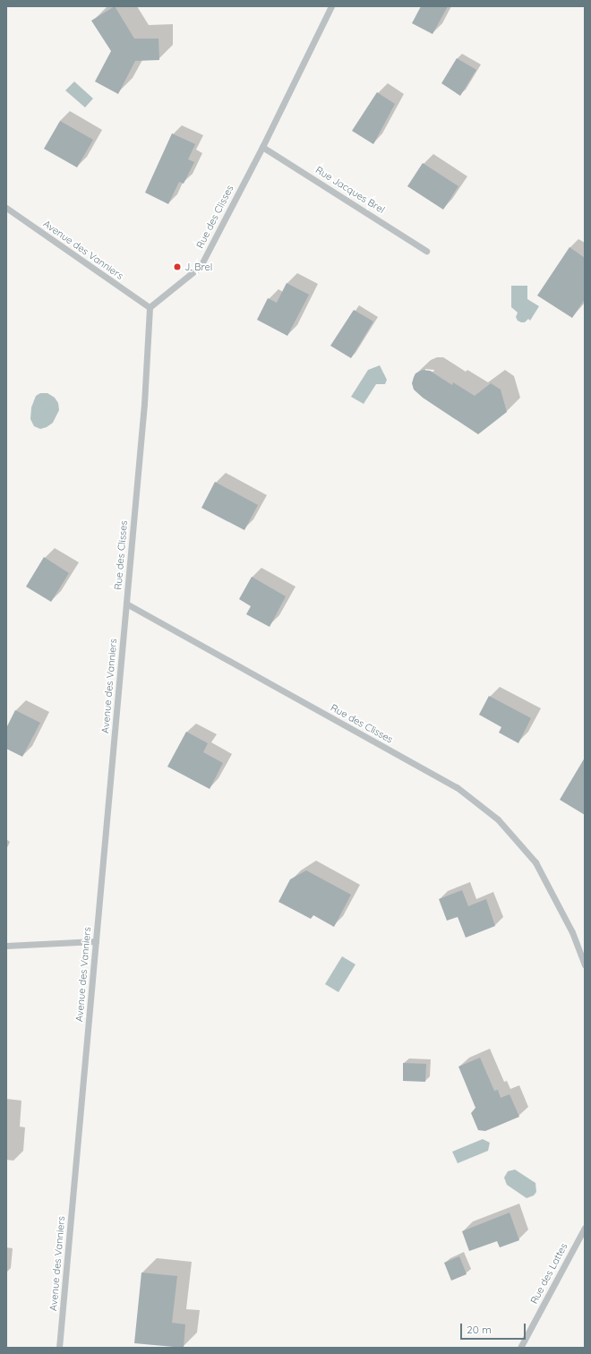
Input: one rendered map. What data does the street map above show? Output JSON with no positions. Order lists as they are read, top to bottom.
{
  "streets": {
    "street": [
      "Rue Jacques Brel",
      "Rue des Clisses",
      "Avenue des Vanniers",
      "Rue des Lattes"
    ]
  },
  "crossings": [
    ["Rue Jacques Brel", "Rue des Clisses"],
    ["Rue des Clisses", "Avenue des Vanniers"]
  ],
  "places": ["J. Brel"],
  "scale_bar": "20 m"
}
